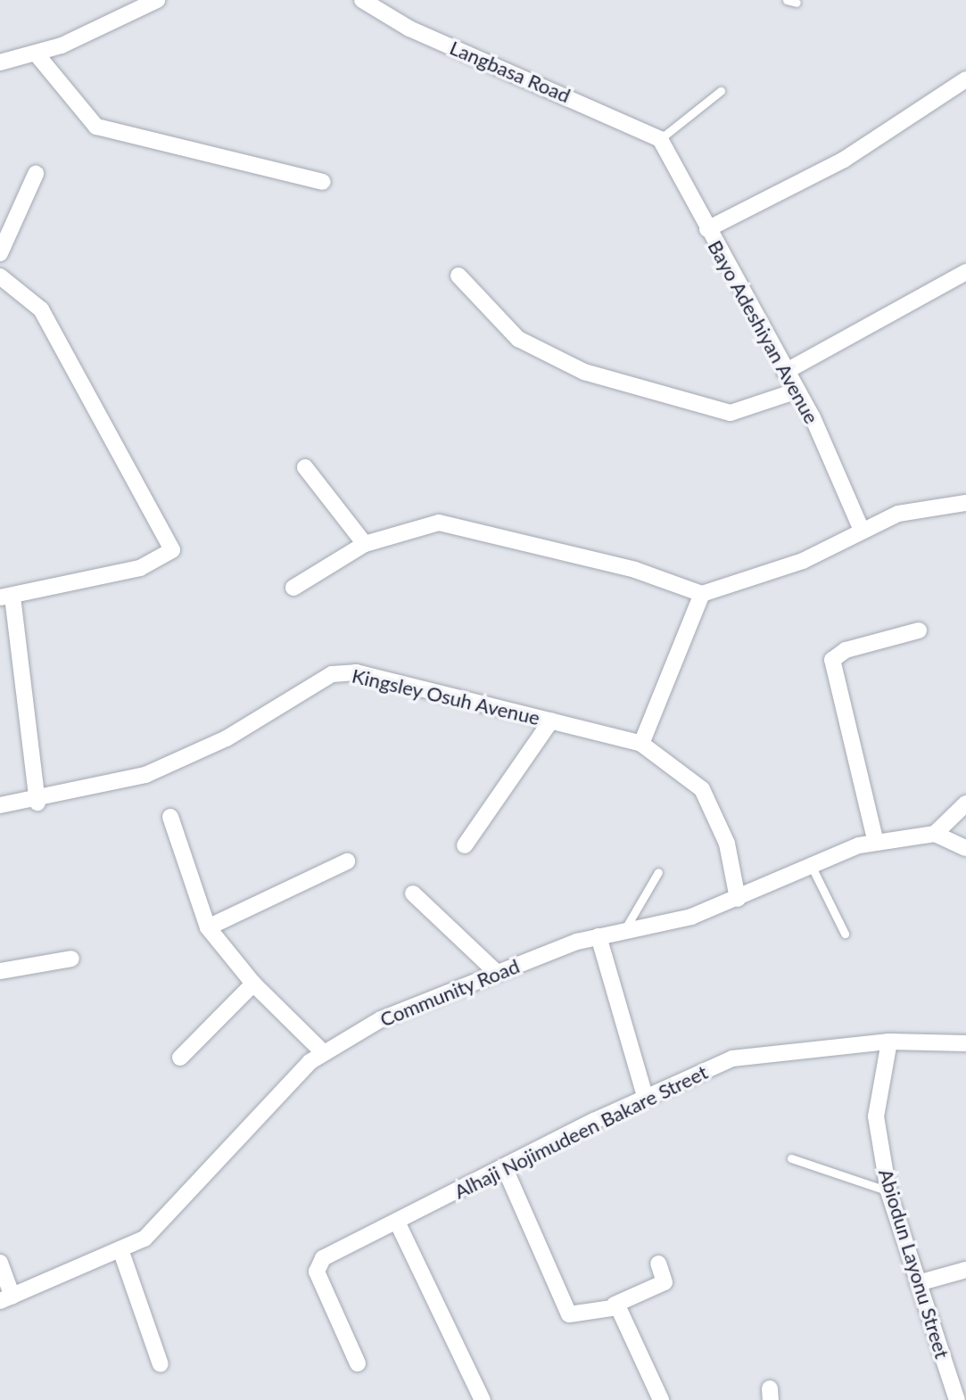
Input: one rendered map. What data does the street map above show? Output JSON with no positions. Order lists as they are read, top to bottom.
{
  "streets": {
    "street": [
      "Langbasa Road",
      "Bayo Adeshiyan Avenue",
      "Kingsley Osuh Avenue",
      "Community Road",
      "Alhaji Nojimudeen Bakare Street",
      "Abiodun Layonu Street"
    ]
  },
  "crossings": [
    ["Langbasa Road", "Bayo Adeshiyan Avenue"],
    ["Kingsley Osuh Avenue", "Community Road"],
    ["Alhaji Nojimudeen Bakare Street", "Abiodun Layonu Street"]
  ]
}
